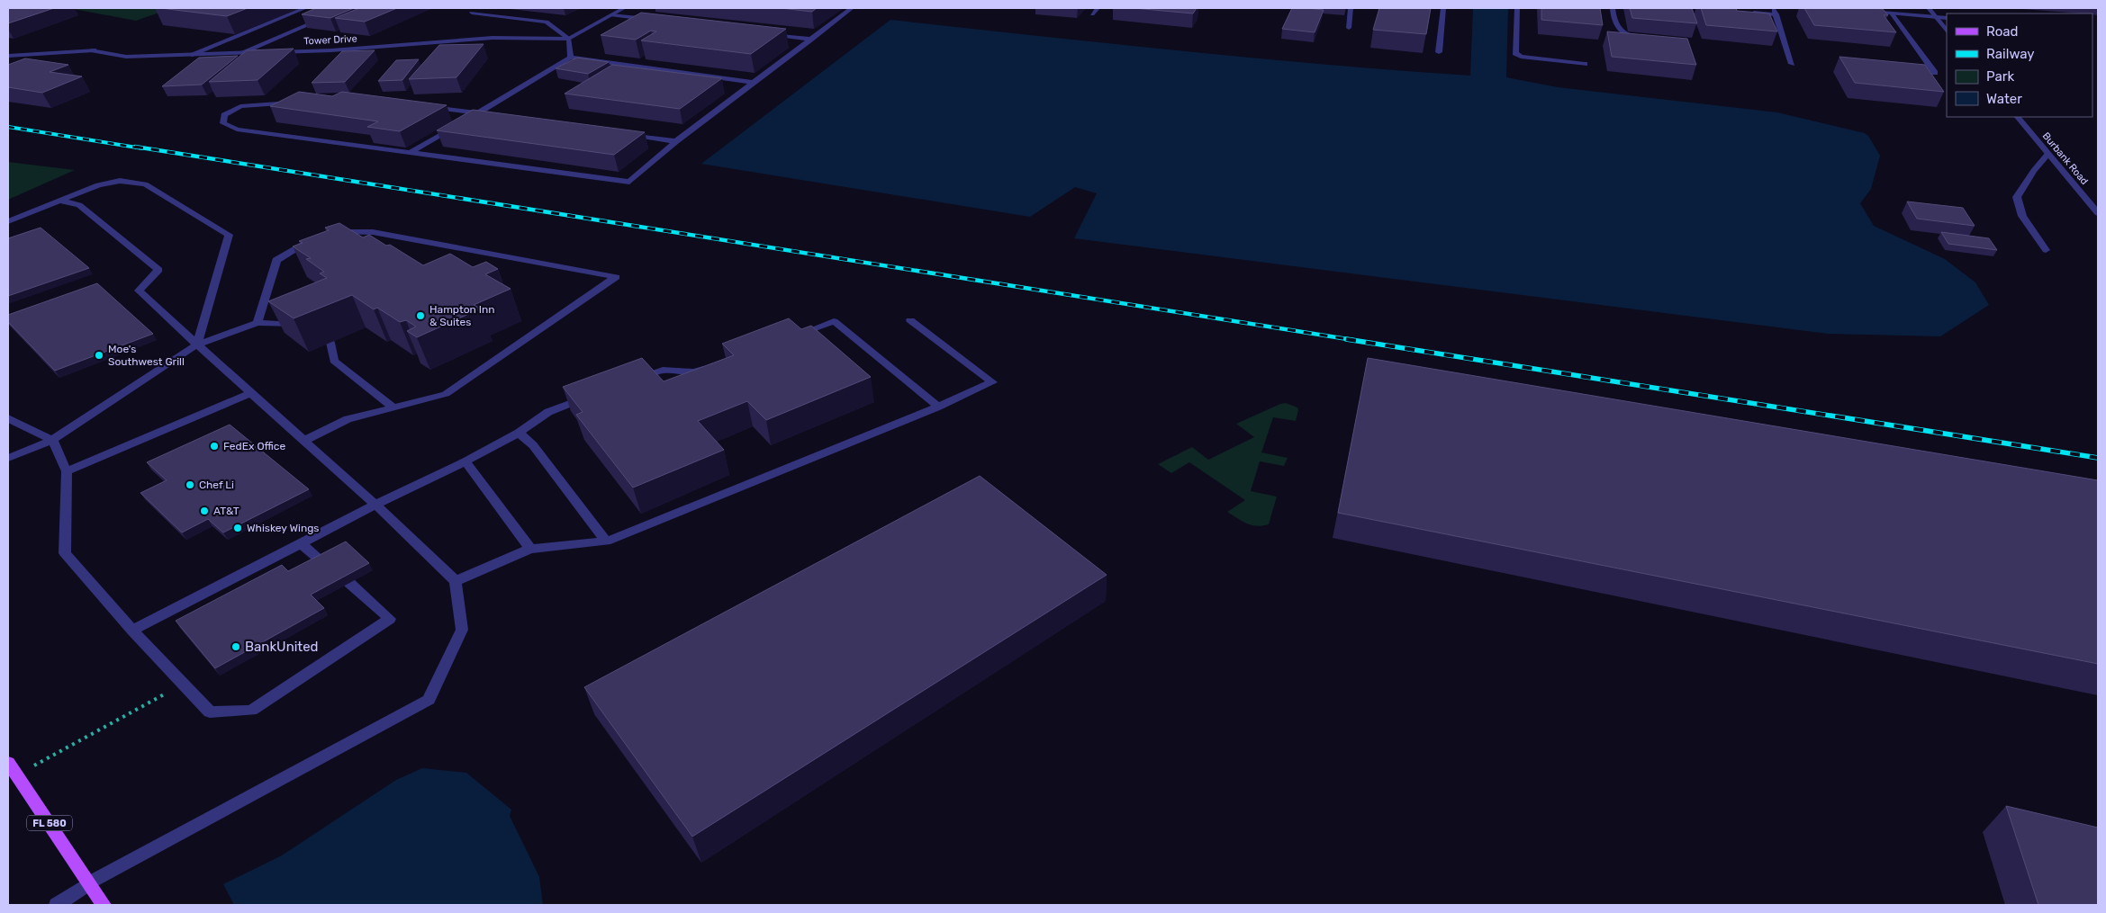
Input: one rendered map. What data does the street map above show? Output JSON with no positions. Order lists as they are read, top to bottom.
{
  "streets": {
    "main road": ["FL 580"],
    "street": ["Tower Drive", "Burbank Road"]
  },
  "places": [
    "Hampton Inn & Suites",
    "Moe's Southwest Grill",
    "FedEx Office",
    "Chef Li",
    "AT&T",
    "Whiskey Wings",
    "BankUnited"
  ],
  "legend": [
    "Road",
    "Railway",
    "Park",
    "Water"
  ]
}
